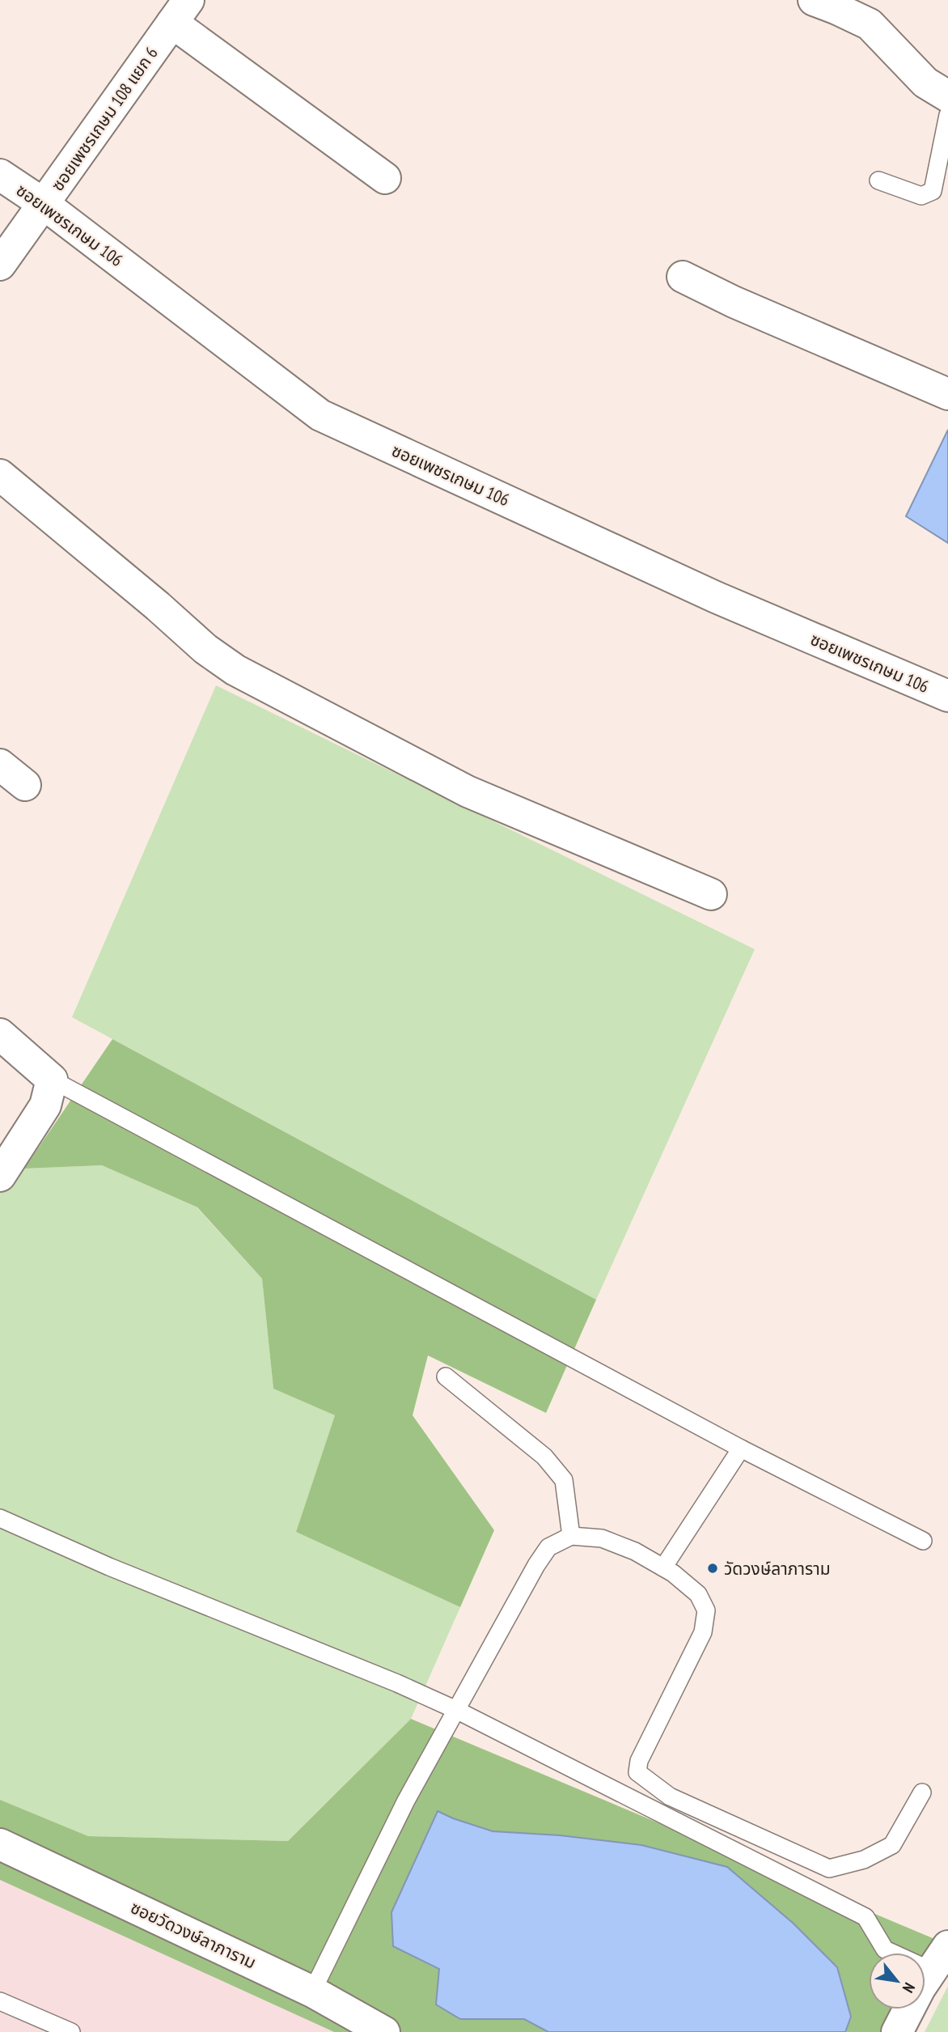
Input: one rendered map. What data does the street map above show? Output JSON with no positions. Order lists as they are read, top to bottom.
{
  "streets": {
    "street": ["ซอยเพชรเกษม 108 แยก 6", "ซอยเพชรเกษม 106", "ซอยวัดวงษ์ลาภาราม"]
  },
  "crossings": [
    ["ซอยเพชรเกษม 108 แยก 6", "ซอยเพชรเกษม 106"]
  ],
  "places": ["วัดวงษ์ลาภาราม"],
  "north": "bottom right"
}
